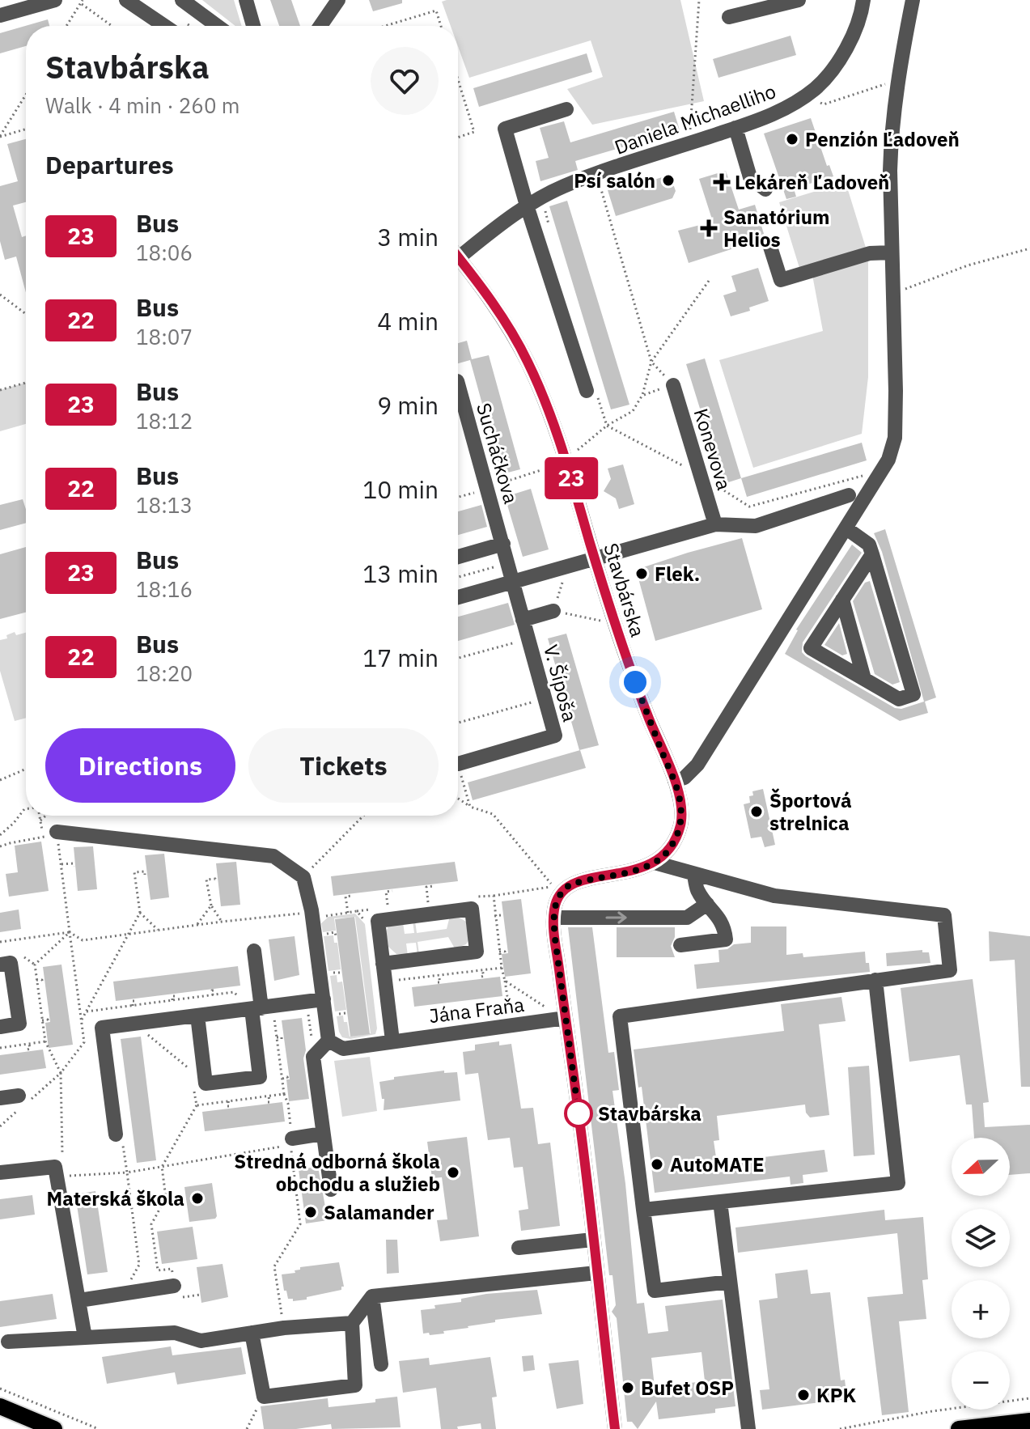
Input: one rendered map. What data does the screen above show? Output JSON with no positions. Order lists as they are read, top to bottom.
{
  "streets": {
    "street": [
      "Daniela Michaelliho",
      "Konevova",
      "Sucháčkova",
      "Stavbárska",
      "V. Šípoša",
      "Jána Fraňa"
    ]
  },
  "crossings": [
    ["Sucháčkova", "V. Šípoša"]
  ],
  "places": {
    "other": [
      "Penzión Ľadoveň",
      "Psí salón",
      "Flek.",
      "Športová strelnica",
      "Stavbárska",
      "AutoMATE",
      "Stredná odborná škola obchodu a služieb",
      "Materská škola",
      "Salamander",
      "Bufet OSP",
      "KPK"
    ],
    "health": ["Lekáreň Ľadoveň", "Sanatórium Helios"]
  },
  "lines": ["bus line 23"],
  "north": "left",
  "page": {
    "on_map": "23",
    "heading": [
      ["Stavbárska", "Walk · 4 min · 260 m"],
      "Departures"
    ],
    "list": [
      {
        "mark": "23",
        "name": "Bus",
        "note": "18:06",
        "value": "3 min"
      },
      {
        "mark": "22",
        "name": "Bus",
        "note": "18:07",
        "value": "4 min"
      },
      {
        "mark": "23",
        "name": "Bus",
        "note": "18:12",
        "value": "9 min"
      },
      {
        "mark": "22",
        "name": "Bus",
        "note": "18:13",
        "value": "10 min"
      },
      {
        "mark": "23",
        "name": "Bus",
        "note": "18:16",
        "value": "13 min"
      },
      {
        "mark": "22",
        "name": "Bus",
        "note": "18:20",
        "value": "17 min"
      }
    ],
    "buttons": ["Directions", "Tickets"],
    "map_buttons": ["+", "−"]
  }
}
